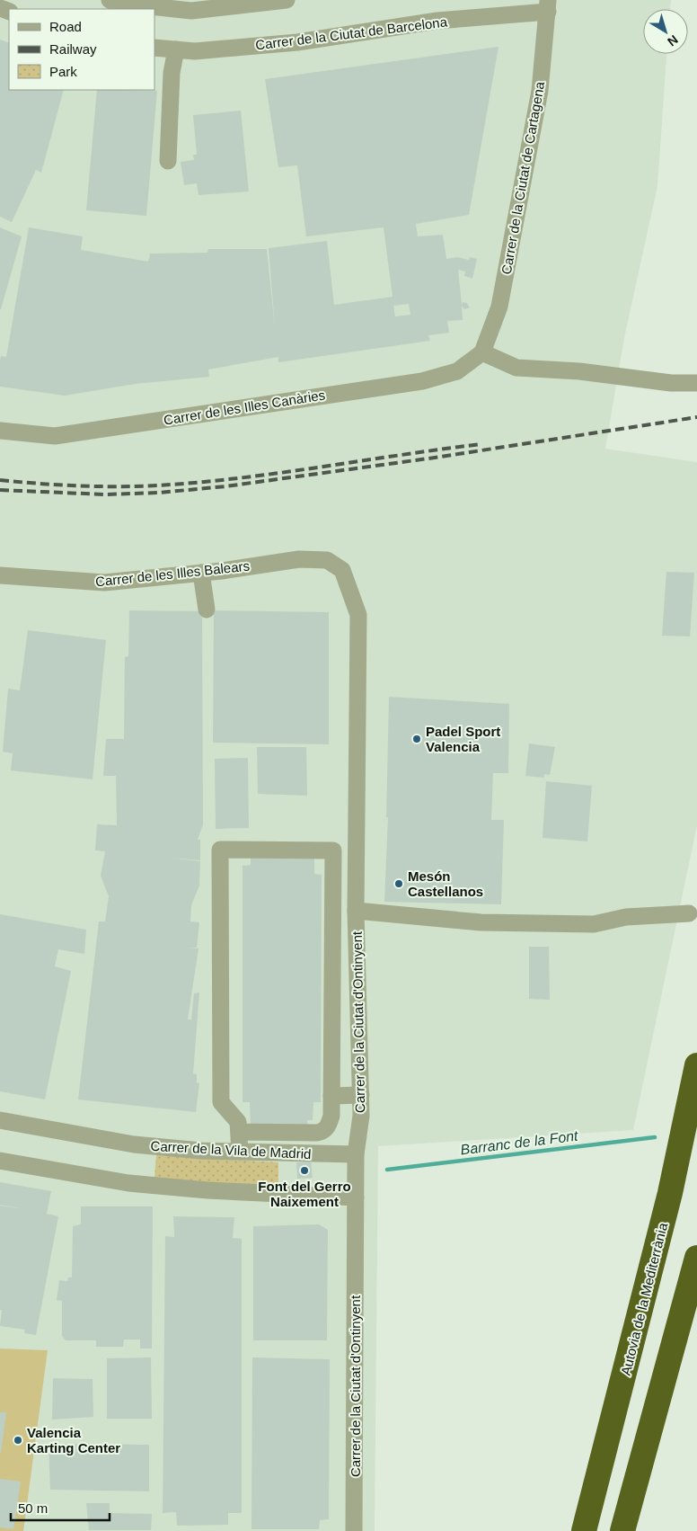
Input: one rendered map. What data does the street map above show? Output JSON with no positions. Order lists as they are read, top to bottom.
{
  "streets": {
    "highway": ["Autovia de la Mediterrània"],
    "street": [
      "Carrer de la Ciutat de Barcelona",
      "Carrer de la Ciutat de Cartagena",
      "Carrer de les Illes Canàries",
      "Carrer de les Illes Balears",
      "Carrer de la Ciutat d'Ontinyent",
      "Carrer de la Vila de Madrid"
    ]
  },
  "crossings": [
    ["Carrer de la Ciutat de Barcelona", "Carrer de la Ciutat de Cartagena"],
    ["Carrer de la Ciutat de Cartagena", "Carrer de les Illes Canàries"],
    ["Carrer de les Illes Balears", "Carrer de la Ciutat d'Ontinyent"],
    ["Carrer de la Ciutat d'Ontinyent", "Carrer de la Vila de Madrid"]
  ],
  "water": ["Barranc de la Font"],
  "places": [
    "Padel Sport Valencia",
    "Mesón Castellanos",
    "Font del Gerro Naixement",
    "Valencia Karting Center"
  ],
  "legend": ["Road", "Railway", "Park"],
  "scale_bar": "50 m",
  "north": "bottom right"
}
